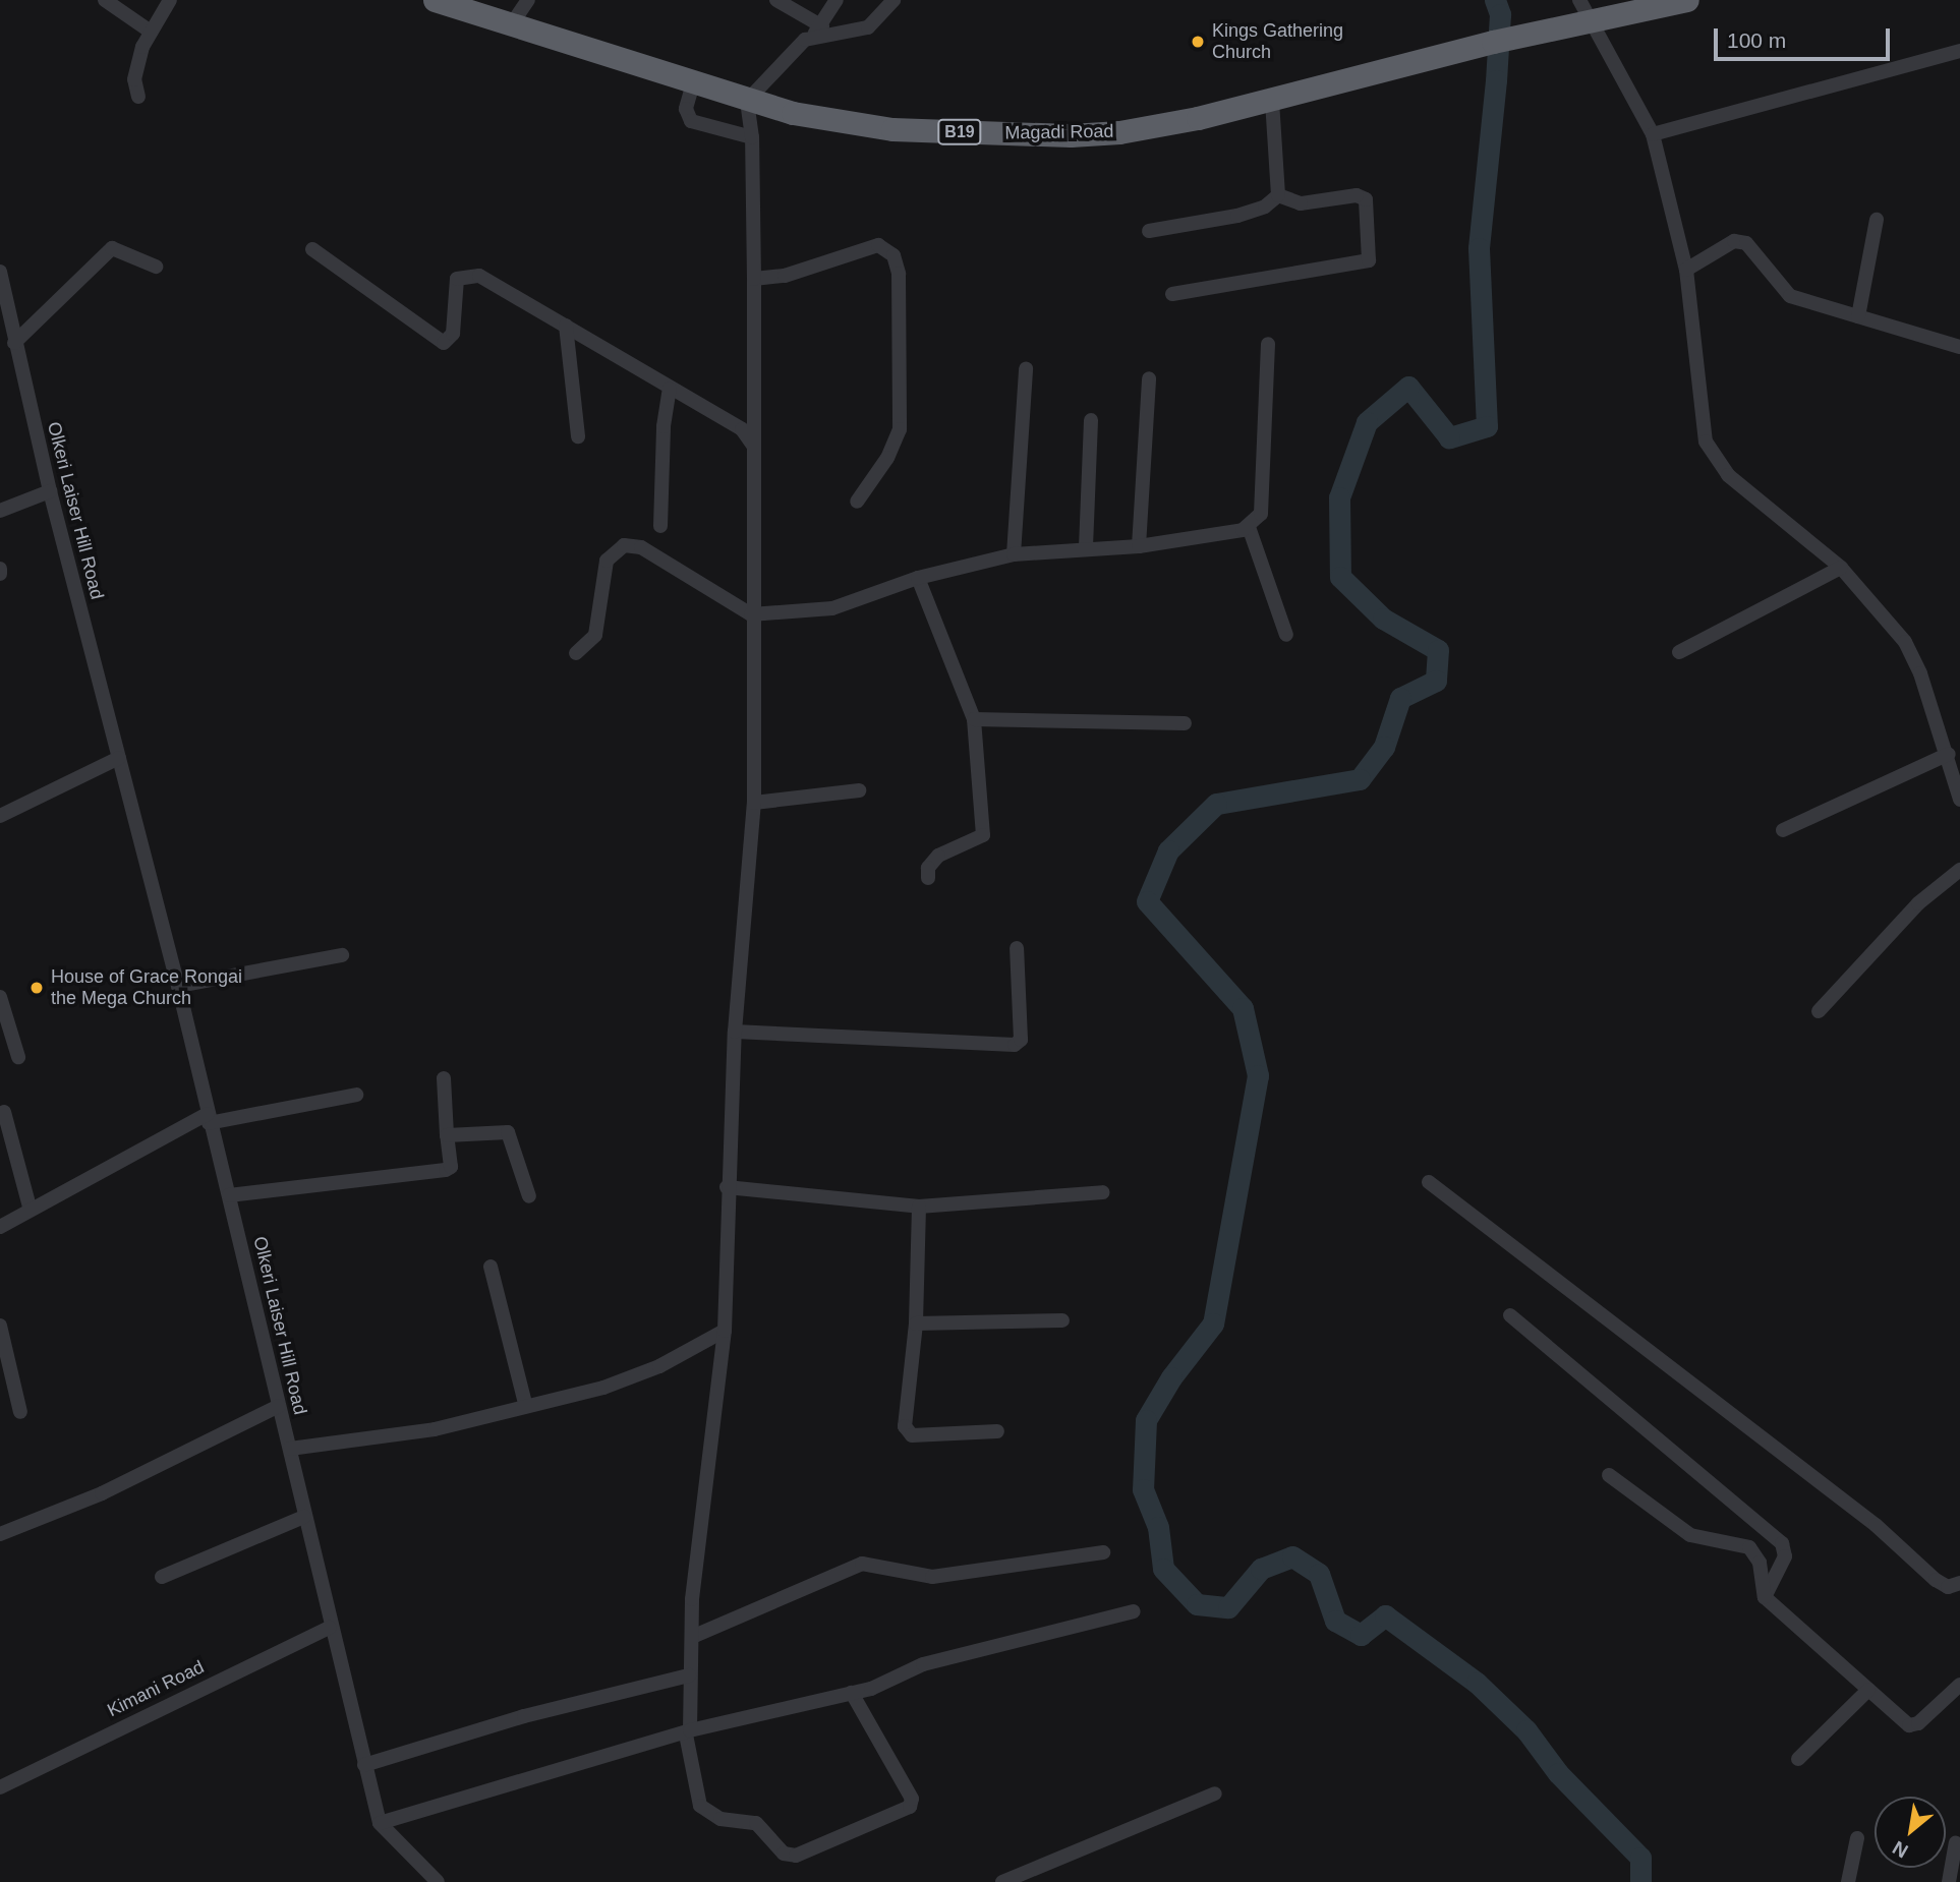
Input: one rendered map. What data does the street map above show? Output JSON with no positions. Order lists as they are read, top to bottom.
{
  "streets": {
    "highway": ["B19", "Magadi Road"],
    "street": ["Olkeri Laiser Hill Road", "Kimani Road"]
  },
  "crossings": [
    ["Olkeri Laiser Hill Road", "Kimani Road"]
  ],
  "places": ["Kings Gathering Church", "House of Grace Rongai the Mega Church"],
  "scale_bar": "100 m",
  "north": "bottom left"
}
